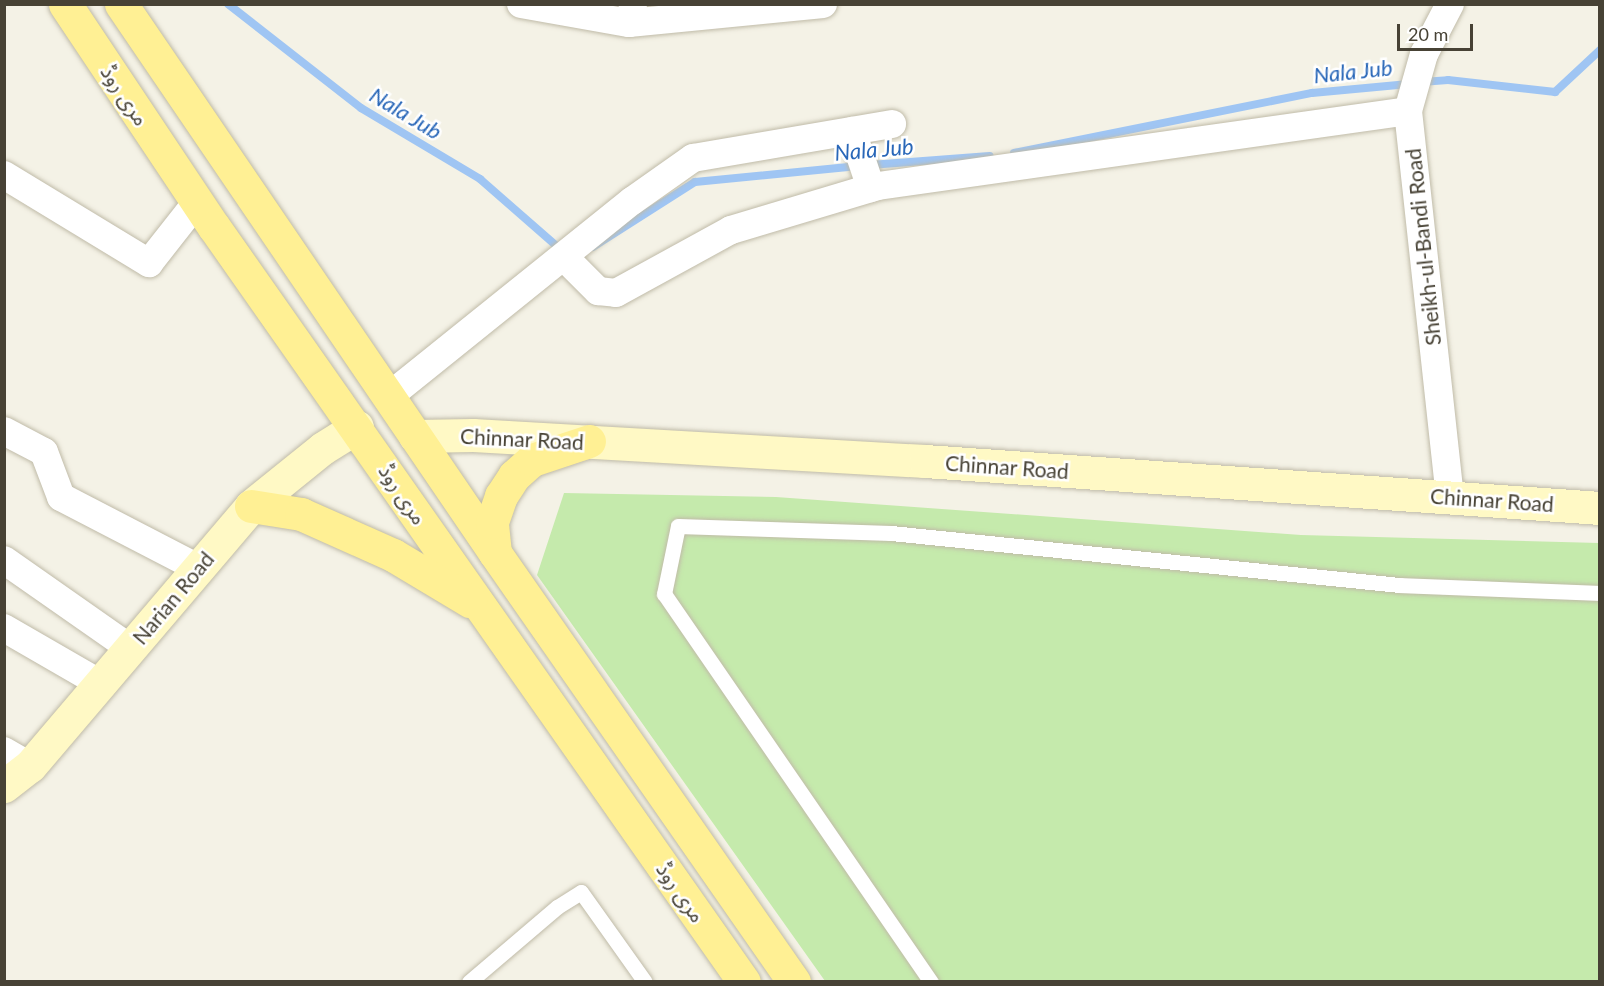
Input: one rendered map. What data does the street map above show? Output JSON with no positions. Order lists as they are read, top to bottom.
{
  "streets": {
    "main road": ["مری روڈ", "Chinnar Road", "Narian Road"],
    "street": ["Sheikh-ul-Bandi Road"]
  },
  "crossings": [
    ["مری روڈ", "Chinnar Road"],
    ["مری روڈ", "Narian Road"],
    ["Sheikh-ul-Bandi Road", "Chinnar Road"]
  ],
  "water": ["Nala Jub"],
  "scale_bar": "20 m"
}
